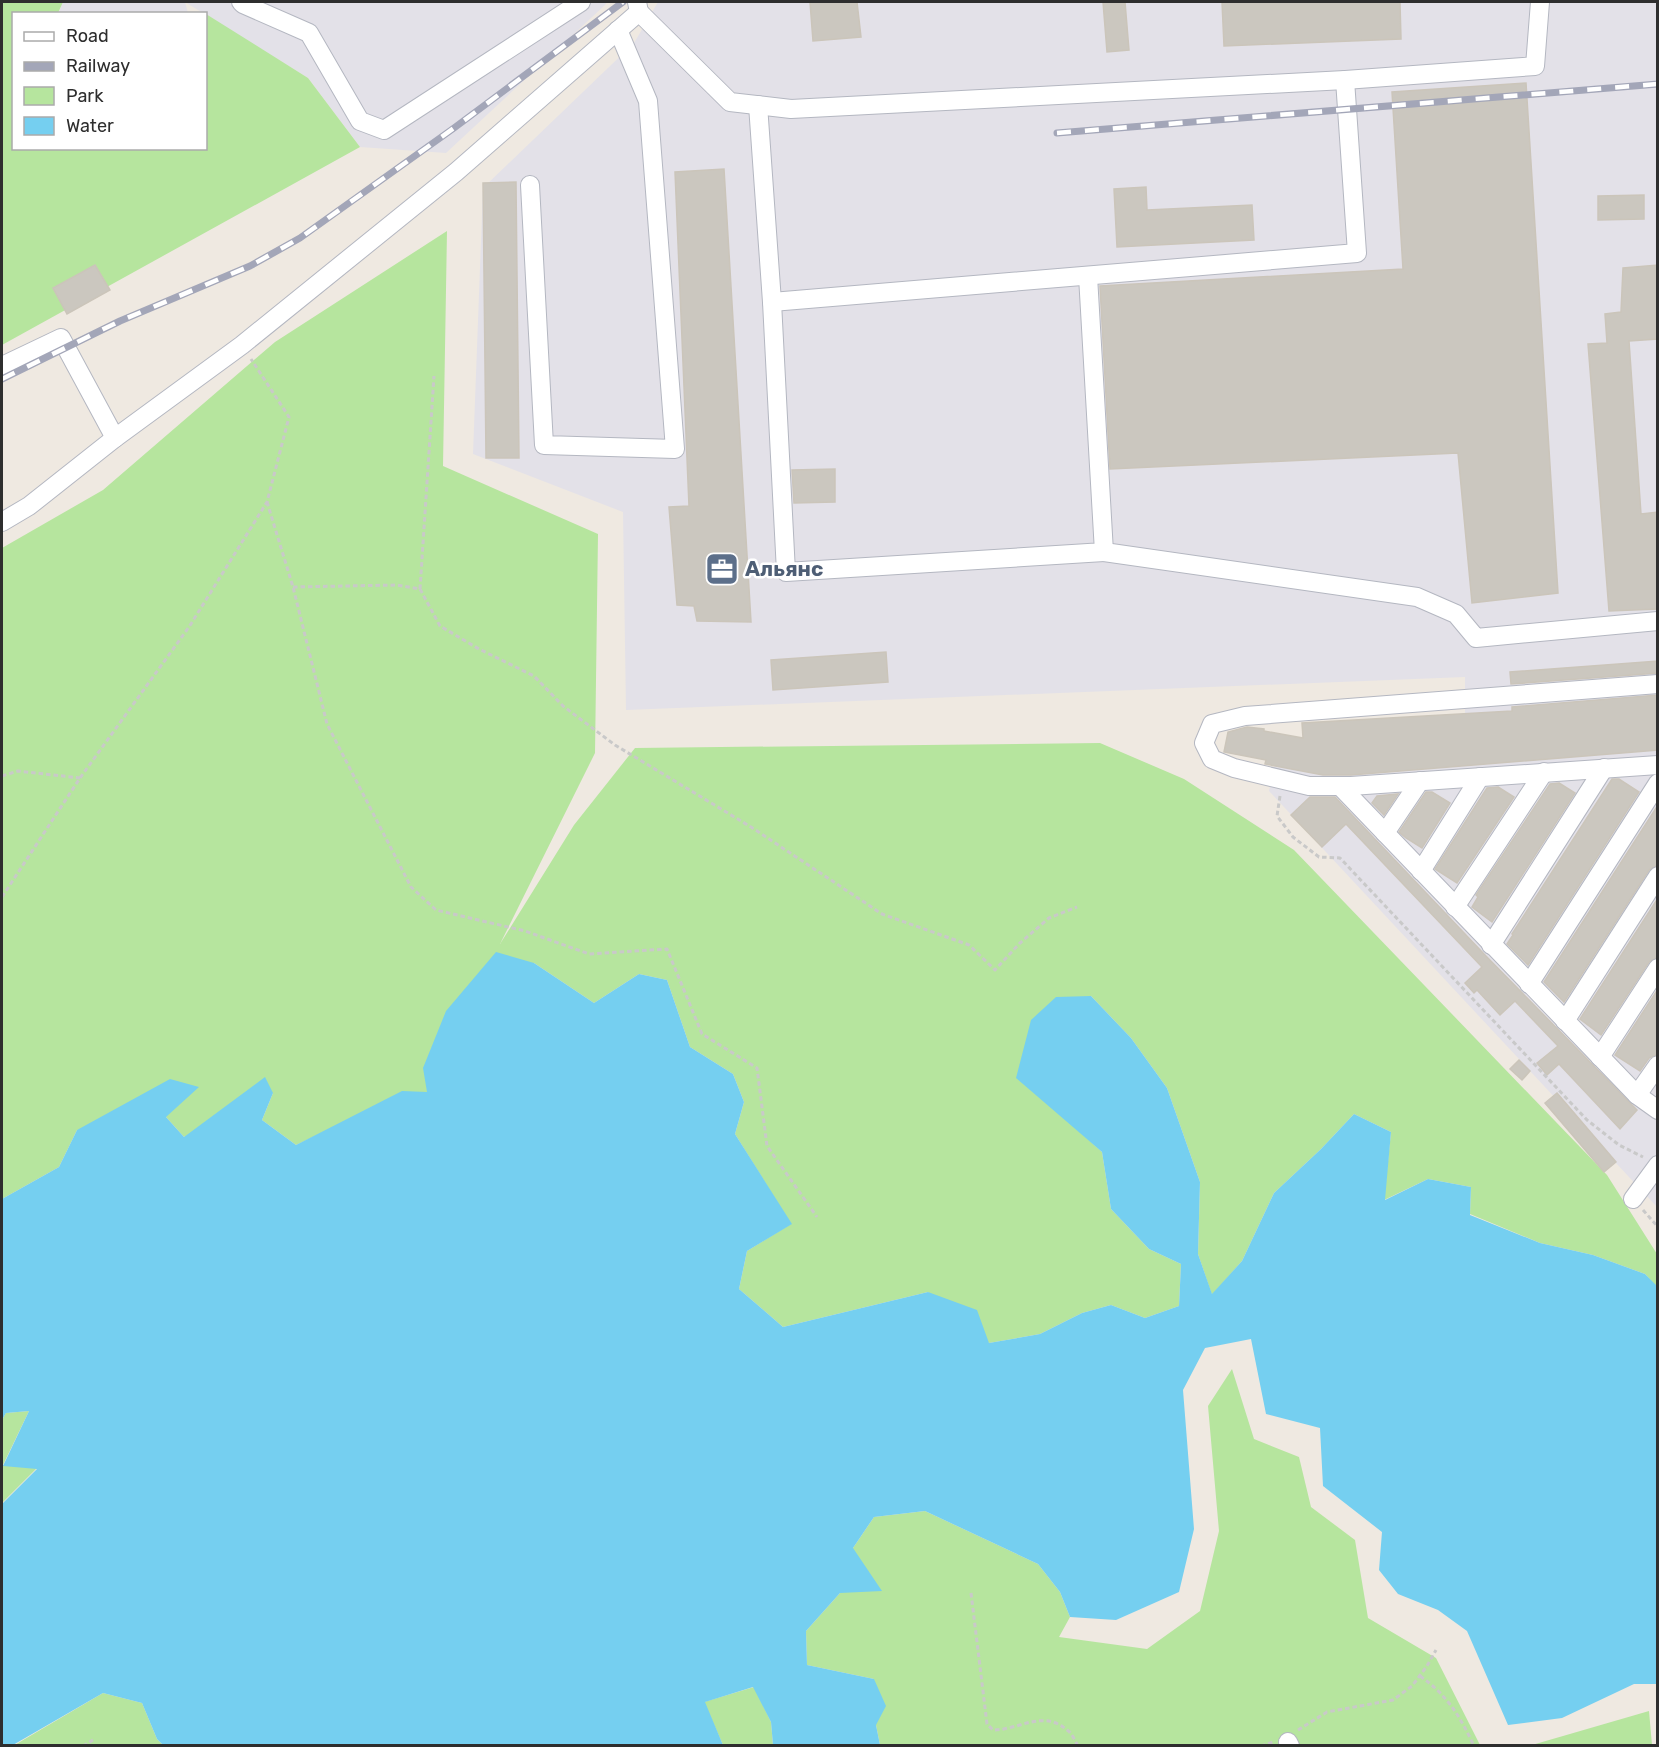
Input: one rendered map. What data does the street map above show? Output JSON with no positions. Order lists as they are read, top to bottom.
{
  "places": {
    "office": ["Альянс"]
  },
  "legend": [
    "Road",
    "Railway",
    "Park",
    "Water"
  ]
}
